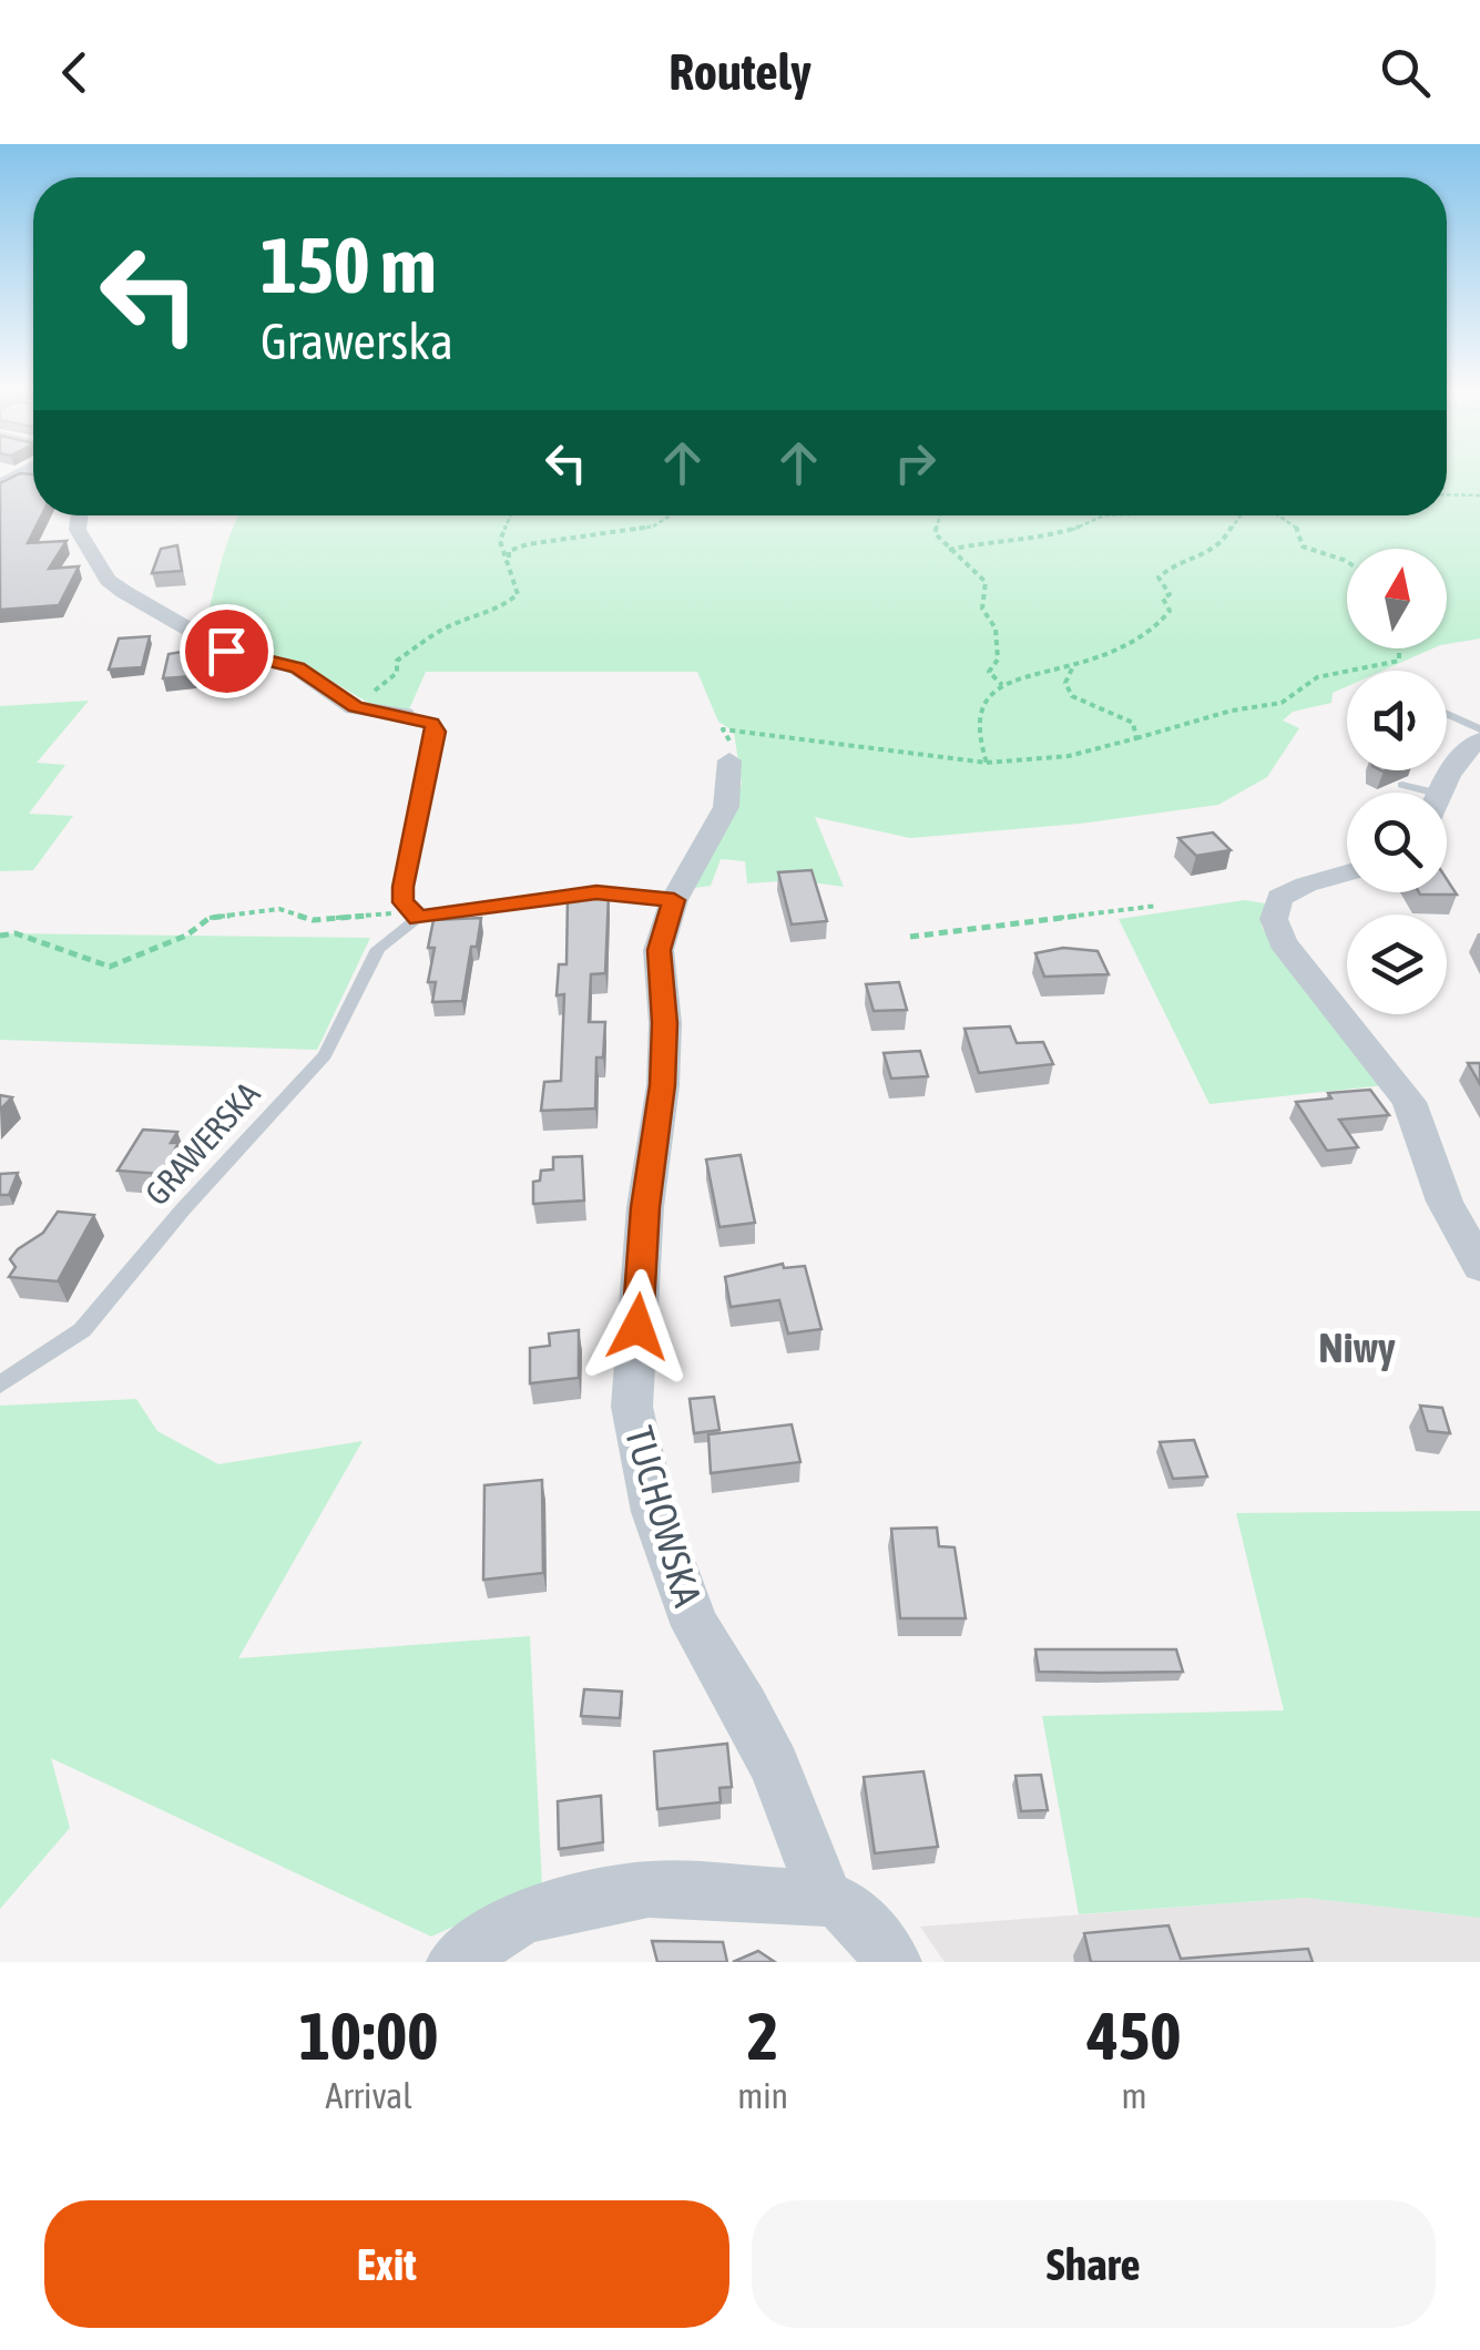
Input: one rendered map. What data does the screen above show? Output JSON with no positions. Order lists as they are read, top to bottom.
{
  "streets": {
    "street": ["TUCHOWSKA"],
    "lane": ["GRAWERSKA"]
  },
  "districts": ["Niwy"],
  "north": "top",
  "page": {
    "header": "Routely",
    "turn": ["150 m", "Grawerska"],
    "eta": [
      "10:00",
      "Arrival",
      "2",
      "min",
      "450",
      "m"
    ],
    "buttons": ["Exit", "Share"]
  }
}
